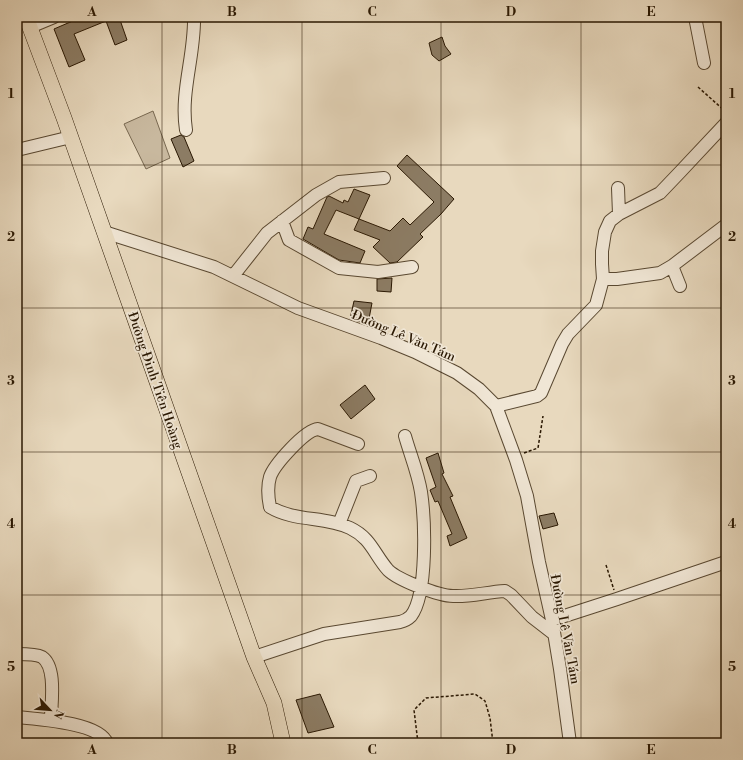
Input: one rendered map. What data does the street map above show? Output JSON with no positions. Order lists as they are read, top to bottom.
{
  "streets": {
    "main road": ["Đường Đinh Tiên Hoàng"],
    "street": ["Đường Lê Văn Tám"]
  },
  "crossings": [
    ["Đường Lê Văn Tám", "Đường Đinh Tiên Hoàng"]
  ],
  "north": "bottom right",
  "grid": {
    "columns": [
      "A",
      "B",
      "C",
      "D",
      "E"
    ],
    "rows": [
      "1",
      "2",
      "3",
      "4",
      "5"
    ]
  }
}
